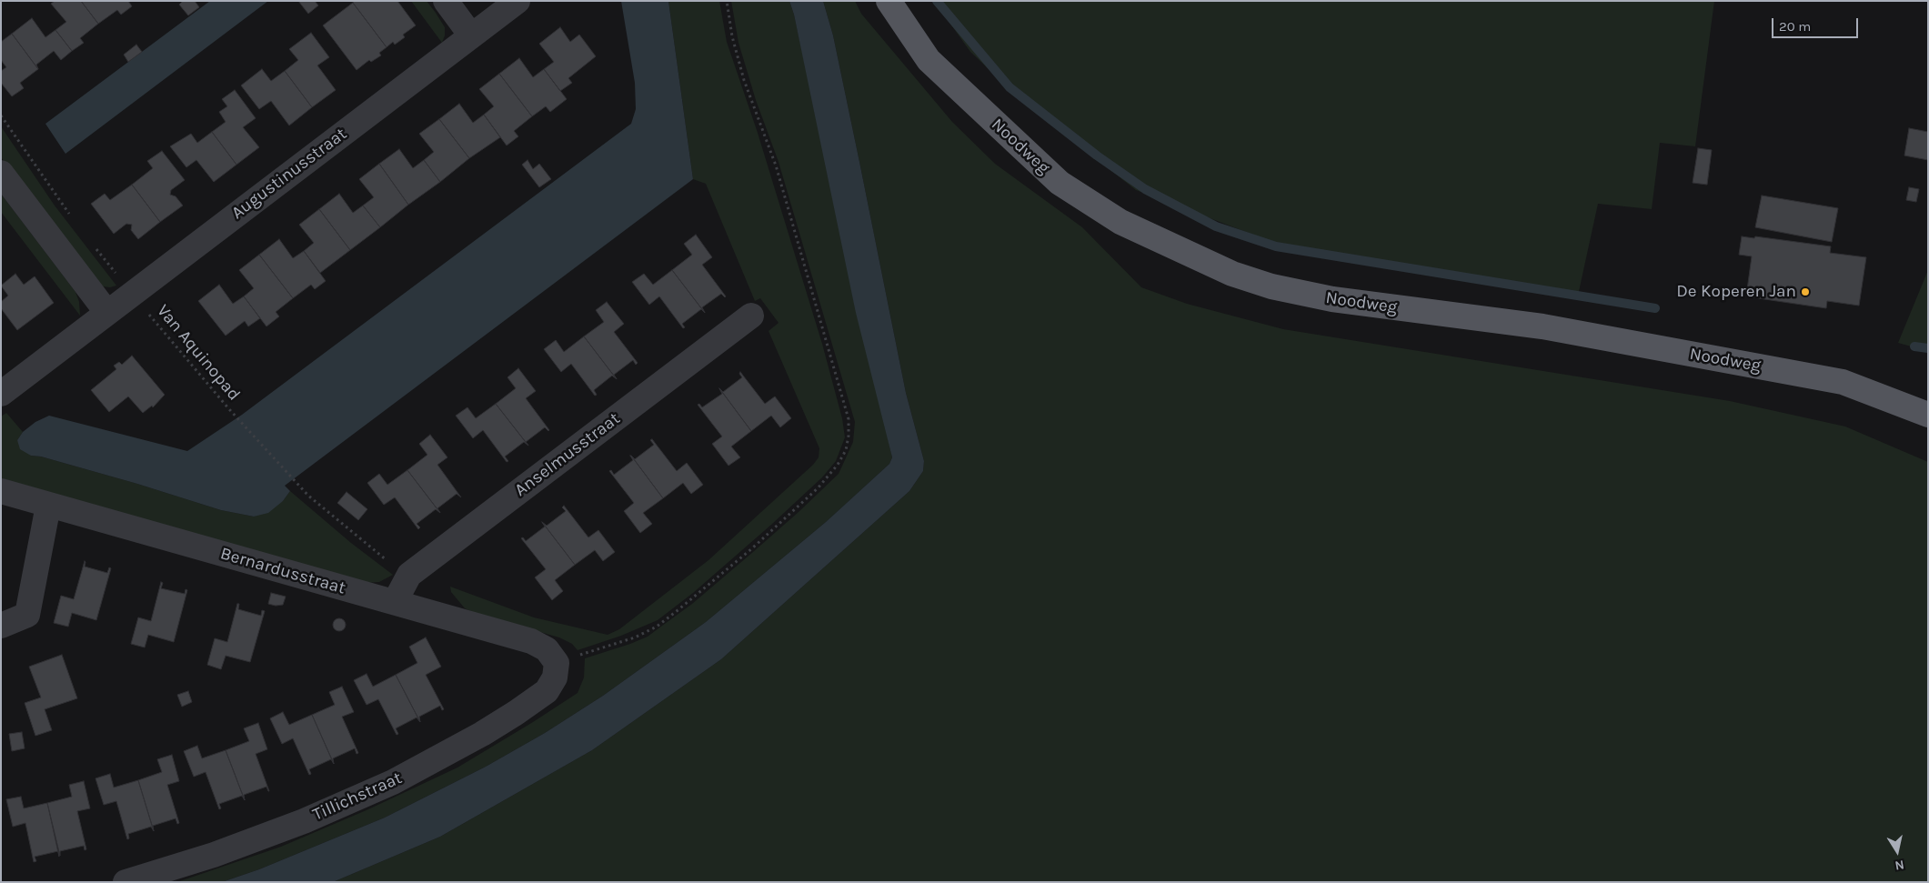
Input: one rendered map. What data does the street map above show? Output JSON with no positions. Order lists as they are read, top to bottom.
{
  "streets": {
    "main road": ["Noodweg"],
    "street": [
      "Augustinusstraat",
      "Anselmusstraat",
      "Bernardusstraat",
      "Tillichstraat"
    ],
    "path": ["Van Aquinopad"]
  },
  "crossings": [
    ["Augustinusstraat", "Van Aquinopad"],
    ["Van Aquinopad", "Anselmusstraat"],
    ["Anselmusstraat", "Bernardusstraat"],
    ["Bernardusstraat", "Tillichstraat"]
  ],
  "places": ["De Koperen Jan"],
  "scale_bar": "20 m",
  "north": "bottom"
}
